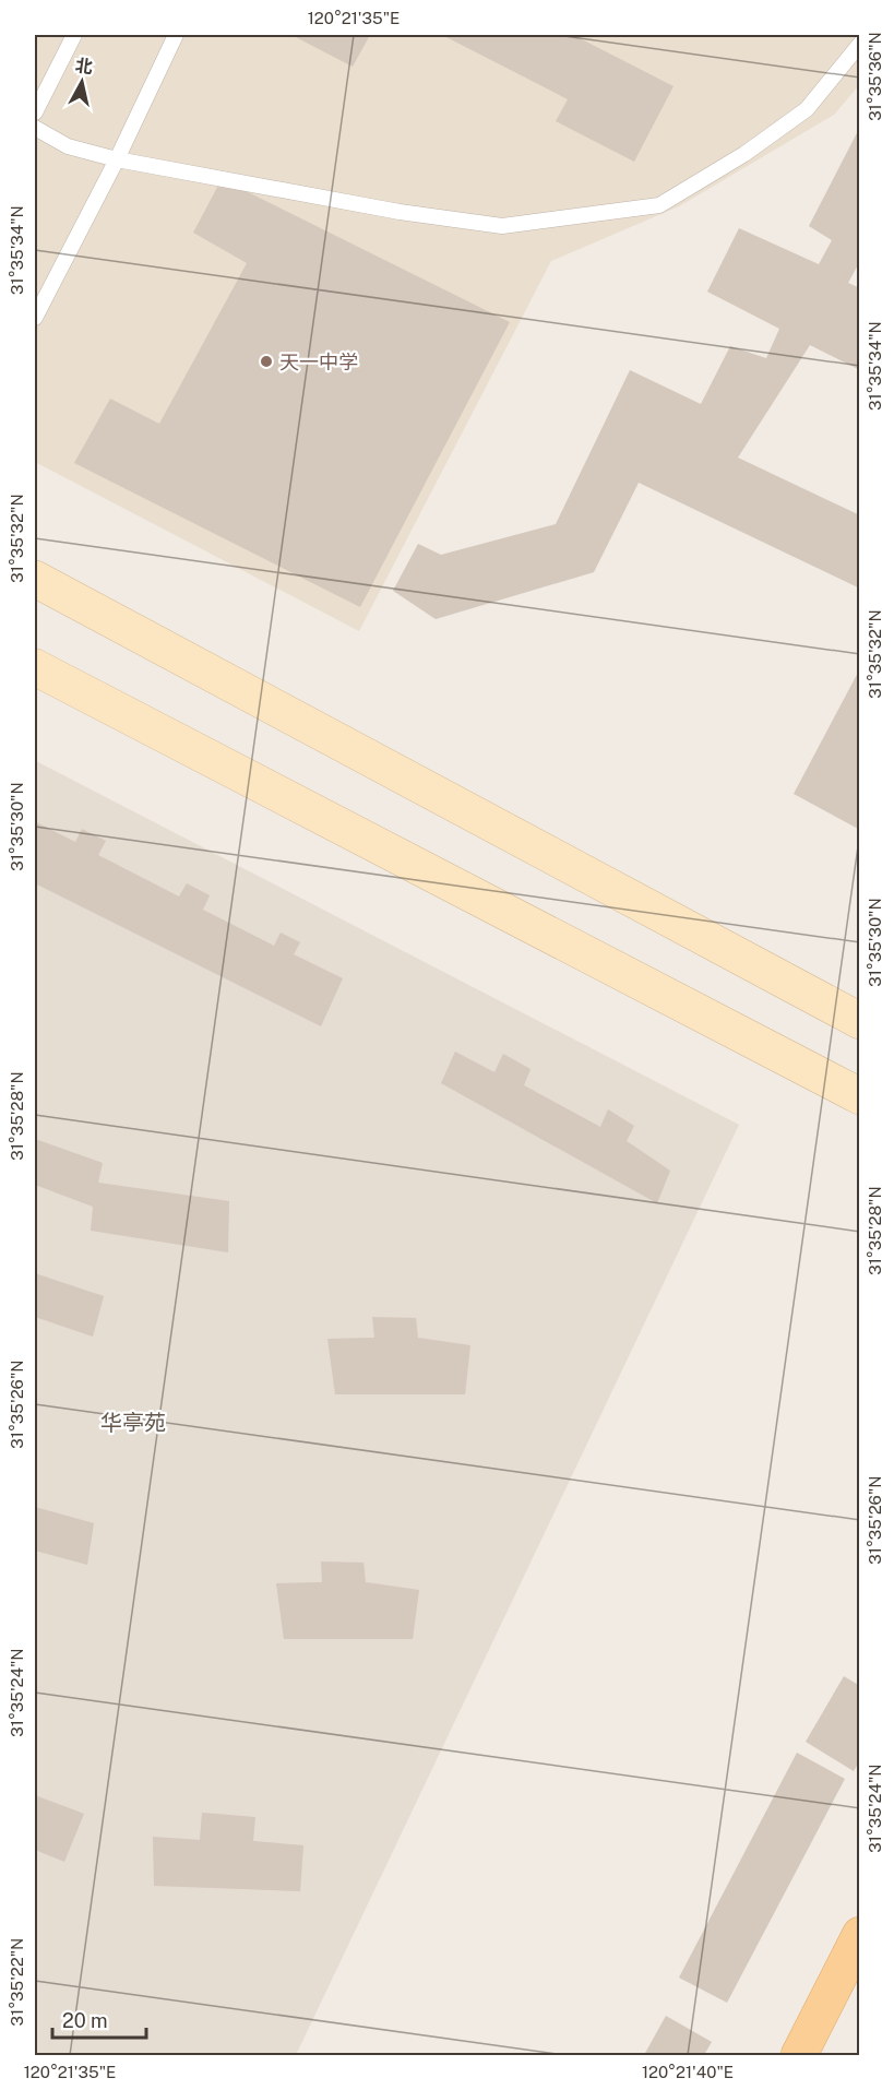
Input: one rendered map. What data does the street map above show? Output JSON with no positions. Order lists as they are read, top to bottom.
{
  "districts": ["华亭苑"],
  "places": ["天一中学"],
  "scale_bar": "20 m",
  "north": "top",
  "coordinates": [
    "120°21'35\"E",
    "31°35'36\"N",
    "31°35'34\"N",
    "31°35'32\"N",
    "31°35'30\"N",
    "31°35'28\"N",
    "31°35'26\"N",
    "31°35'24\"N",
    "31°35'22\"N",
    "120°21'40\"E"
  ]
}
